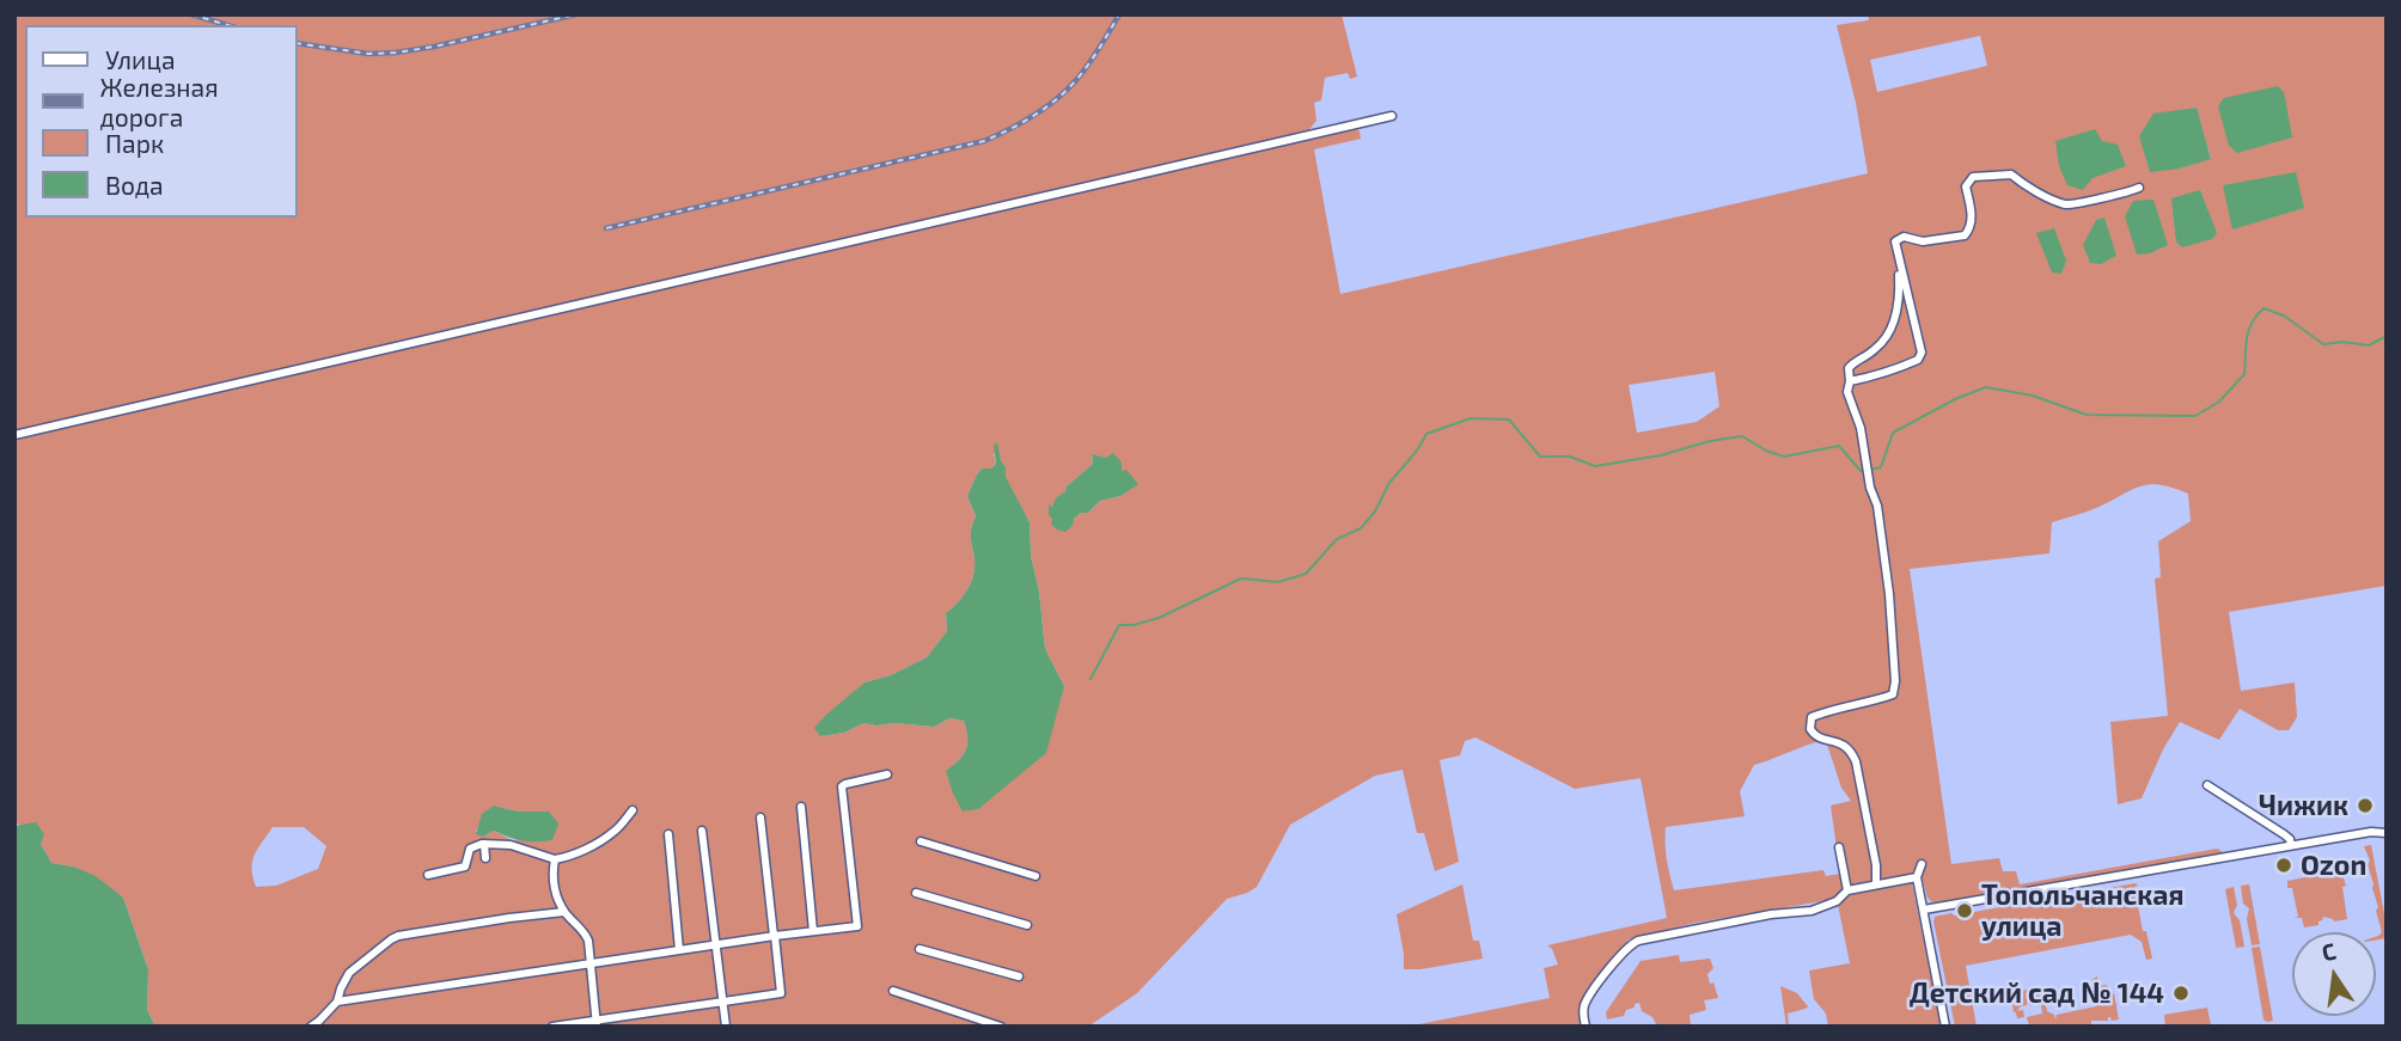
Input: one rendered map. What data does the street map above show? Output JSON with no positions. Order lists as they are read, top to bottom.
{
  "places": [
    "Чижик",
    "Ozon",
    "Топольчанская улица",
    "Детский сад № 144"
  ],
  "legend": [
    "Улица",
    "Железная дорога",
    "Парк",
    "Вода"
  ],
  "north": "top"
}
